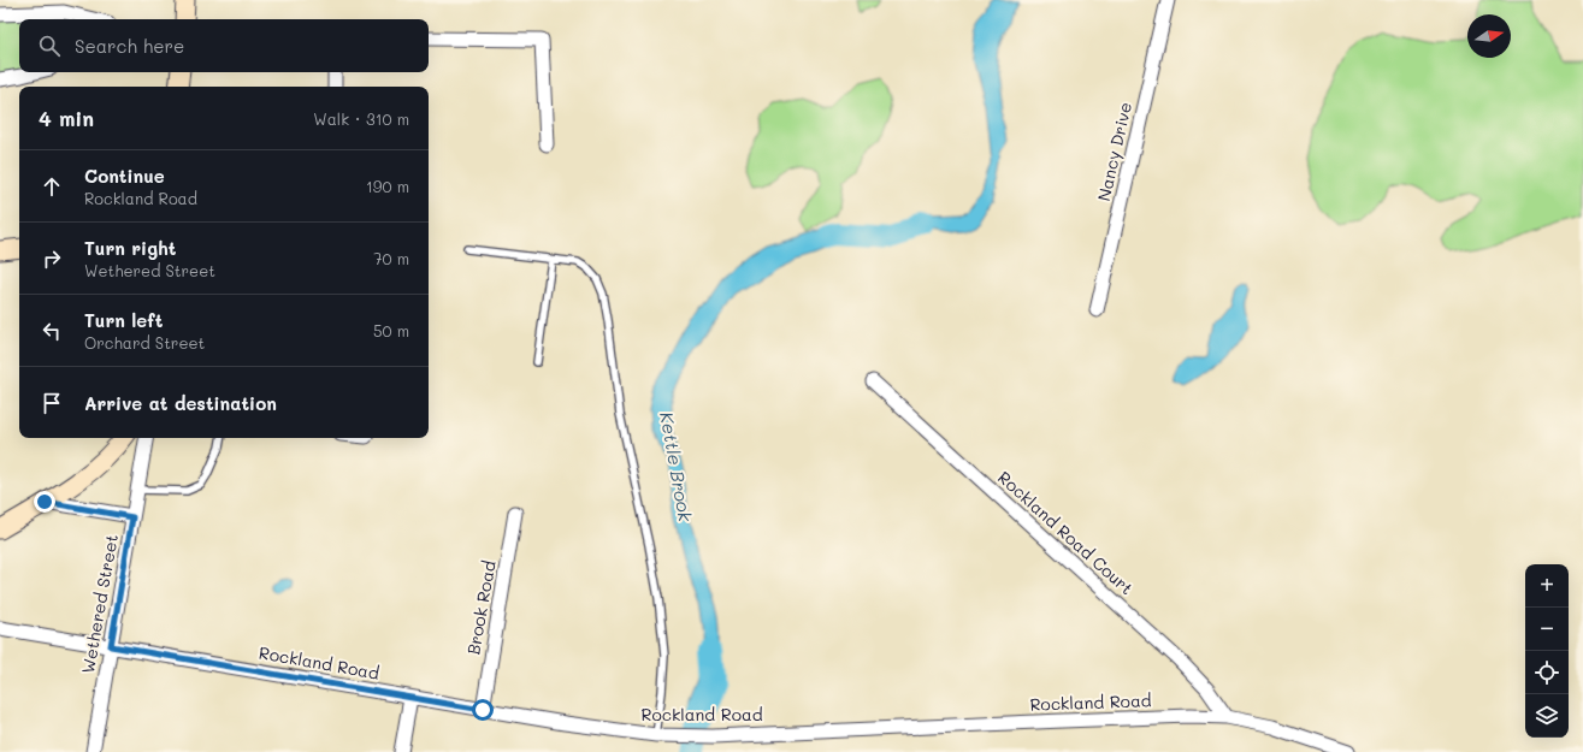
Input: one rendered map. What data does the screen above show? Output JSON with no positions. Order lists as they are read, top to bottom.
{
  "streets": {
    "street": [
      "Nancy Drive",
      "Rockland Road Court",
      "Wethered Street",
      "Brook Road",
      "Rockland Road"
    ]
  },
  "crossings": [
    ["Rockland Road Court", "Rockland Road"],
    ["Wethered Street", "Rockland Road"],
    ["Brook Road", "Rockland Road"]
  ],
  "water": ["Kettle Brook"],
  "north": "right",
  "page": {
    "search": "Search here",
    "heading": ["4 min", "Walk · 310 m"],
    "list": [
      ["Continue", "Rockland Road", "190 m"],
      ["Turn right", "Wethered Street", "70 m"],
      ["Turn left", "Orchard Street", "50 m"],
      "Arrive at destination"
    ],
    "map_buttons": ["+", "−"]
  }
}
